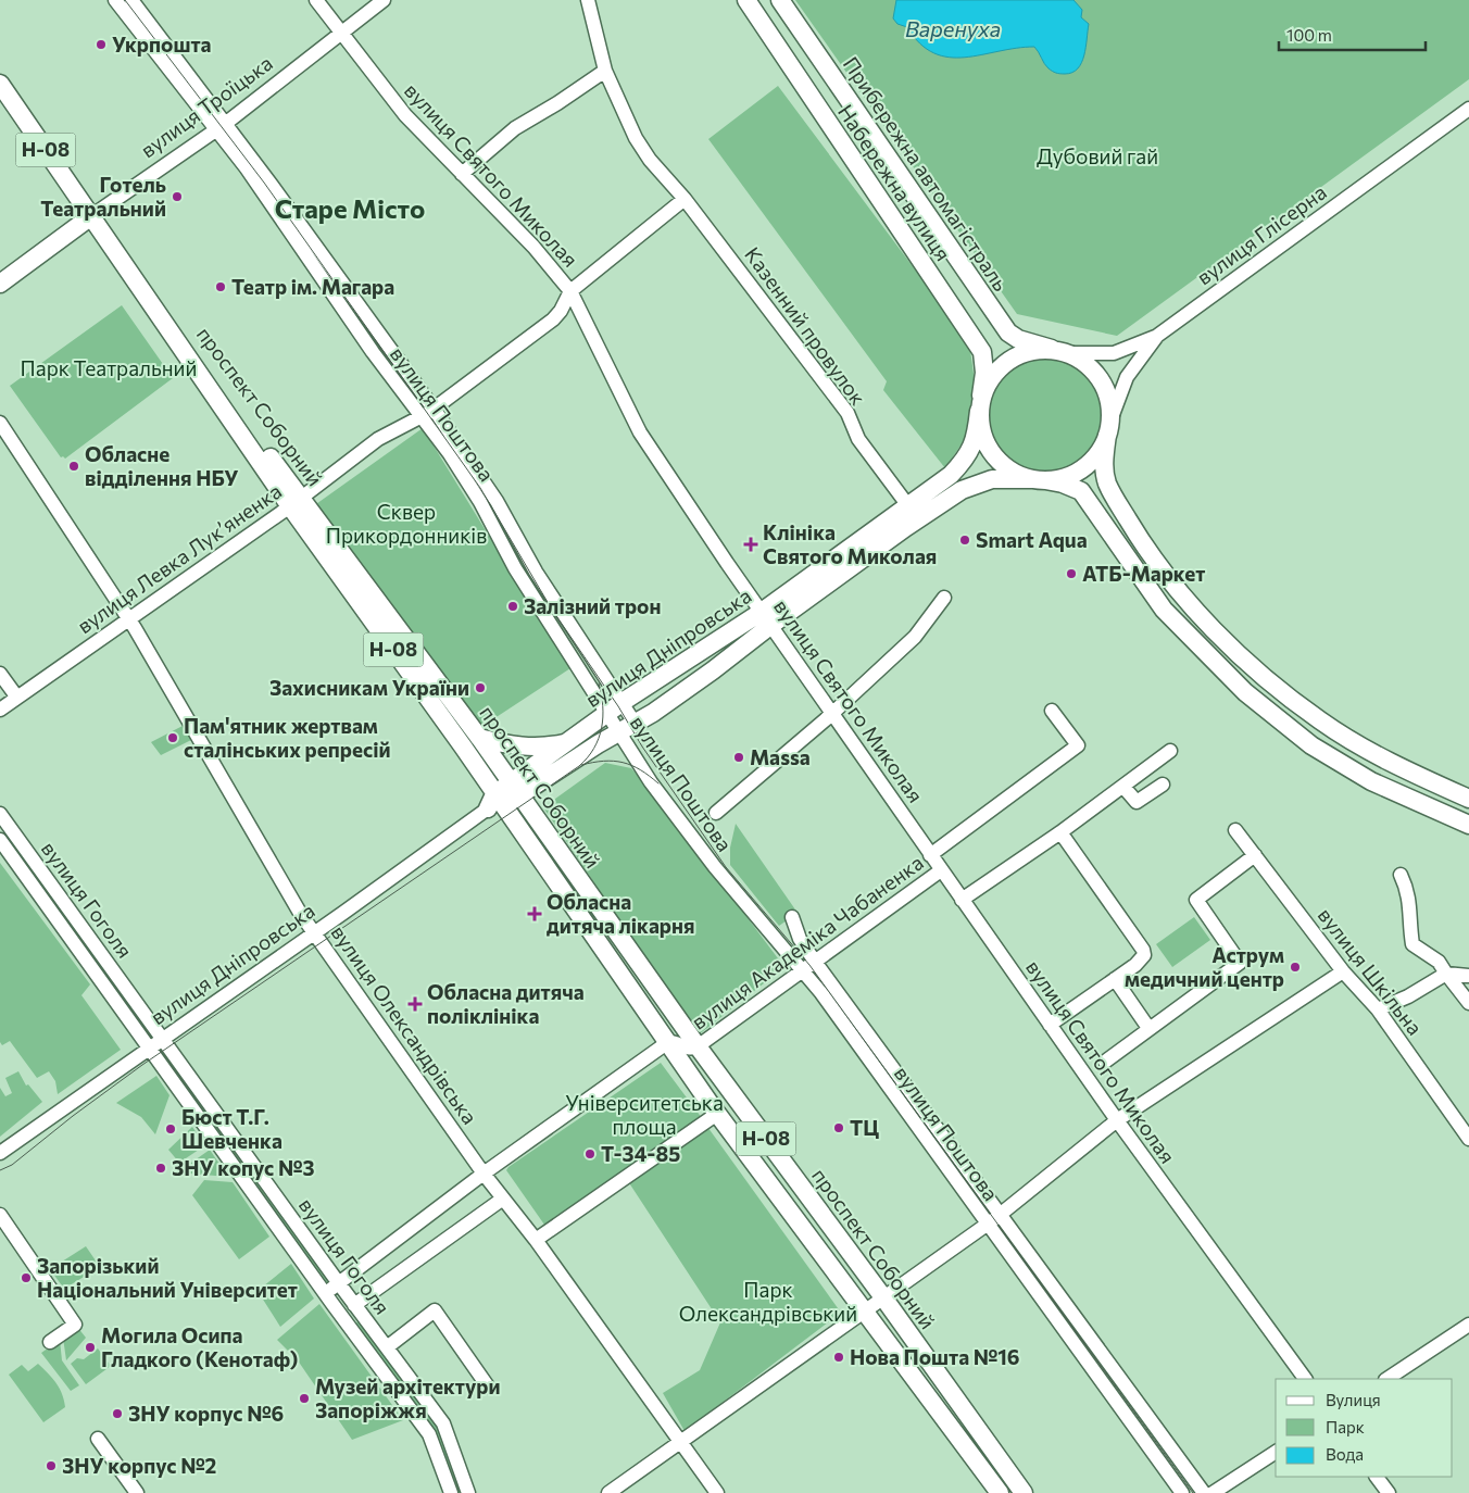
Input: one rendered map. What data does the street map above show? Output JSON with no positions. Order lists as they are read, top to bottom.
{
  "streets": {
    "main road": [
      "вулиця Троїцька",
      "Н-08",
      "Прибережна автомагістраль",
      "Набережна вулиця",
      "проспект Соборний",
      "вулиця Дніпровська"
    ],
    "street": [
      "вулиця Святого Миколая",
      "вулиця Глісерна",
      "Казенний провулок",
      "вулиця Поштова",
      "вулиця Левка Лукʼяненка",
      "вулиця Гоголя",
      "вулиця Академіка Чабаненка",
      "вулиця Шкільна",
      "вулиця Олександрівська"
    ]
  },
  "crossings": [
    ["вулиця Троїцька", "вулиця Святого Миколая"],
    ["вулиця Троїцька", "проспект Соборний"],
    ["вулиця Троїцька", "вулиця Поштова"],
    ["Прибережна автомагістраль", "Набережна вулиця"],
    ["Прибережна автомагістраль", "вулиця Глісерна"],
    ["Прибережна автомагістраль", "вулиця Дніпровська"],
    ["вулиця Святого Миколая", "вулиця Левка Лукʼяненка"],
    ["вулиця Святого Миколая", "вулиця Дніпровська"],
    ["вулиця Святого Миколая", "вулиця Академіка Чабаненка"],
    ["Набережна вулиця", "вулиця Глісерна"],
    ["Набережна вулиця", "вулиця Дніпровська"],
    ["вулиця Глісерна", "вулиця Дніпровська"],
    ["Казенний провулок", "вулиця Левка Лукʼяненка"],
    ["Казенний провулок", "вулиця Дніпровська"],
    ["проспект Соборний", "вулиця Левка Лукʼяненка"],
    ["проспект Соборний", "вулиця Дніпровська"],
    ["проспект Соборний", "вулиця Академіка Чабаненка"],
    ["вулиця Поштова", "вулиця Левка Лукʼяненка"],
    ["вулиця Поштова", "вулиця Дніпровська"],
    ["вулиця Поштова", "вулиця Академіка Чабаненка"],
    ["вулиця Левка Лукʼяненка", "вулиця Олександрівська"],
    ["вулиця Дніпровська", "вулиця Гоголя"],
    ["вулиця Дніпровська", "вулиця Олександрівська"]
  ],
  "districts": ["Старе Місто"],
  "water": ["Варенуха"],
  "parks": [
    "Дубовий гай",
    "Парк Театральний",
    "Сквер Прикордонників",
    "Університетська площа",
    "Парк Олександрівський"
  ],
  "places": {
    "other": [
      "Укрпошта",
      "Готель Театральний",
      "Театр ім. Магара",
      "Обласне відділення НБУ",
      "Smart Aqua",
      "АТБ-Маркет",
      "Залізний трон",
      "Захисникам України",
      "Пам'ятник жертвам сталінських репресій",
      "Massa",
      "Аструм медичний центр",
      "ТЦ",
      "Бюст Т.Г. Шевченка",
      "Т-34-85",
      "ЗНУ копус №3",
      "Запорізький Національний Університет",
      "Могила Осипа Гладкого (Кенотаф)",
      "Нова Пошта №16",
      "Музей архітектури Запоріжжя",
      "ЗНУ корпус №6",
      "ЗНУ корпус №2"
    ],
    "health": ["Клініка Святого Миколая", "Обласна дитяча лікарня", "Обласна дитяча поліклініка"]
  },
  "legend": ["Вулиця", "Парк", "Вода"],
  "scale_bar": "100 m"
}
